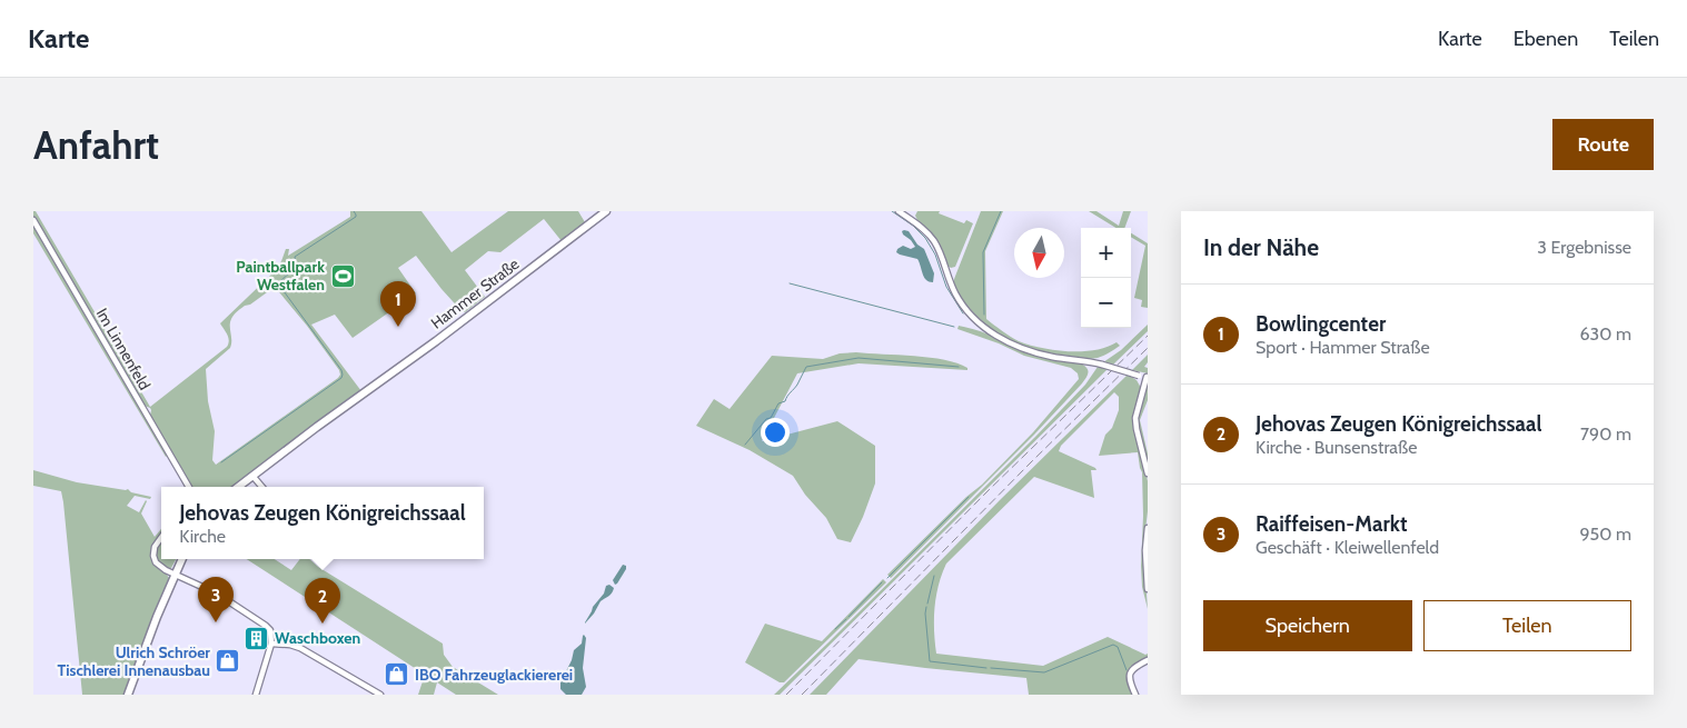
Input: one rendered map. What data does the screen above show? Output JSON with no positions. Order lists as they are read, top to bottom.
{
  "streets": {
    "main road": ["Hammer Straße"],
    "street": ["Im Linnenfeld"]
  },
  "places": {
    "sports": ["Paintballpark Westfalen"],
    "building": ["Waschboxen"],
    "shop": ["Ulrich Schröer Tischlerei Innenausbau", "IBO Fahrzeuglackiererei"]
  },
  "north": "bottom",
  "page": {
    "header": "Karte",
    "nav": ["Karte", "Ebenen", "Teilen"],
    "buttons": [
      "Route",
      ["Speichern", "Teilen"]
    ],
    "title": "Anfahrt",
    "heading": ["In der Nähe", "3 Ergebnisse"],
    "map_buttons": ["+", "−"],
    "pins": ["1", "3", "2"],
    "list": [
      {
        "mark": "1",
        "name": "Bowlingcenter",
        "note": "Sport · Hammer Straße",
        "value": "630 m"
      },
      {
        "mark": "2",
        "name": "Jehovas Zeugen Königreichssaal",
        "note": "Kirche · Bunsenstraße",
        "value": "790 m"
      },
      {
        "mark": "3",
        "name": "Raiffeisen-Markt",
        "note": "Geschäft · Kleiwellenfeld",
        "value": "950 m"
      }
    ],
    "popup": ["Jehovas Zeugen Königreichssaal", "Kirche"]
  }
}
